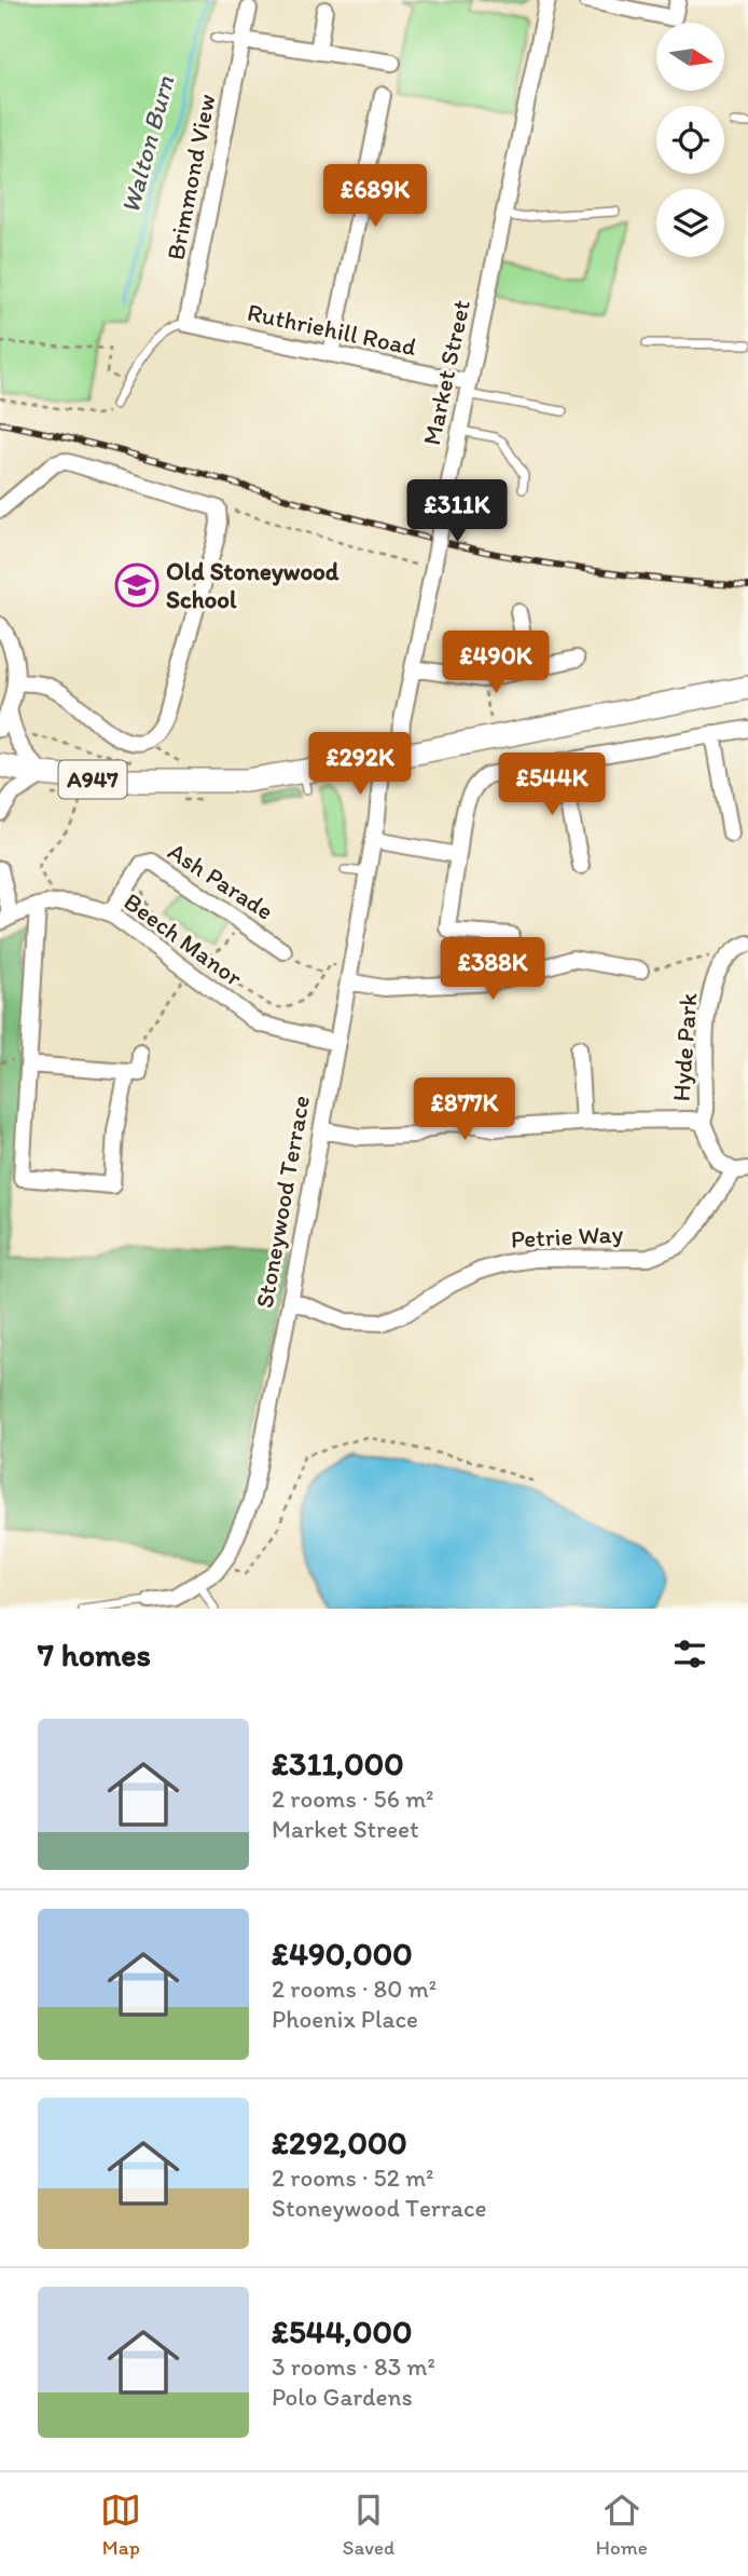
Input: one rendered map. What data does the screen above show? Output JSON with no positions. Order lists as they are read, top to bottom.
{
  "streets": {
    "main road": ["A947"],
    "street": [
      "Brimmond View",
      "Ruthriehill Road",
      "Market Street",
      "Ash Parade",
      "Beech Manor",
      "Hyde Park",
      "Stoneywood Terrace",
      "Petrie Way"
    ]
  },
  "crossings": [
    ["Brimmond View", "Ruthriehill Road"],
    ["Ruthriehill Road", "Market Street"],
    ["Market Street", "A947"],
    ["Market Street", "Stoneywood Terrace"],
    ["A947", "Stoneywood Terrace"],
    ["Ash Parade", "Beech Manor"],
    ["Beech Manor", "Stoneywood Terrace"],
    ["Stoneywood Terrace", "Petrie Way"]
  ],
  "water": ["Walton Burn"],
  "places": {
    "school or university": ["Old Stoneywood School"]
  },
  "north": "right",
  "page": {
    "price": [
      "£689K",
      "£311K",
      "£490K",
      "£292K",
      "£544K",
      "£388K",
      "£877K"
    ],
    "heading": "7 homes",
    "list": [
      {
        "name": "£311,000",
        "note": "2 rooms · 56 m² · Market Street"
      },
      {
        "name": "£490,000",
        "note": "2 rooms · 80 m² · Phoenix Place"
      },
      {
        "name": "£292,000",
        "note": "2 rooms · 52 m² · Stoneywood Terrace"
      },
      {
        "name": "£544,000",
        "note": "3 rooms · 83 m² · Polo Gardens"
      }
    ],
    "tabs": ["Map", "Saved", "Home"]
  }
}
